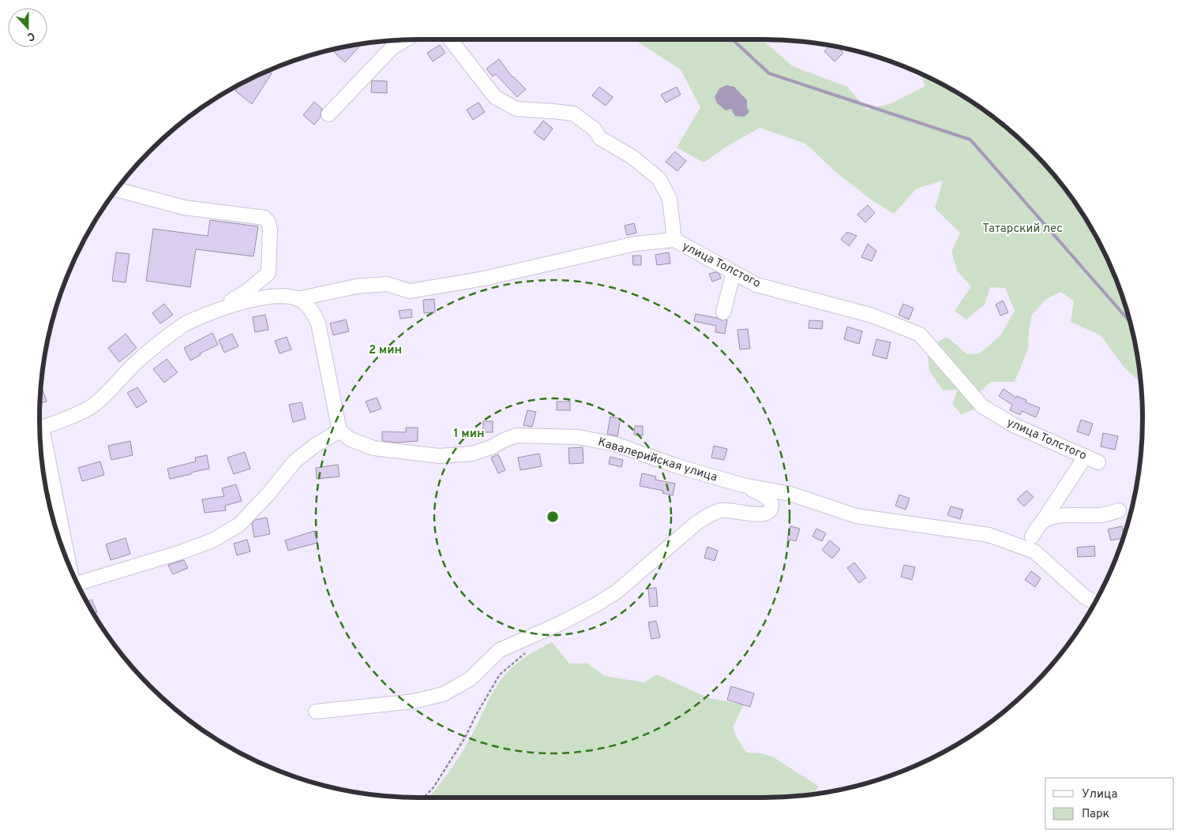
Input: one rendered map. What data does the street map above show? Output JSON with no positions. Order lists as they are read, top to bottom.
{
  "streets": {
    "street": ["улица Толстого", "Кавалерийская улица"]
  },
  "parks": ["Татарский лес"],
  "legend": ["Улица", "Парк"],
  "north": "bottom",
  "rings": ["2 мин", "1 мин"]
}
